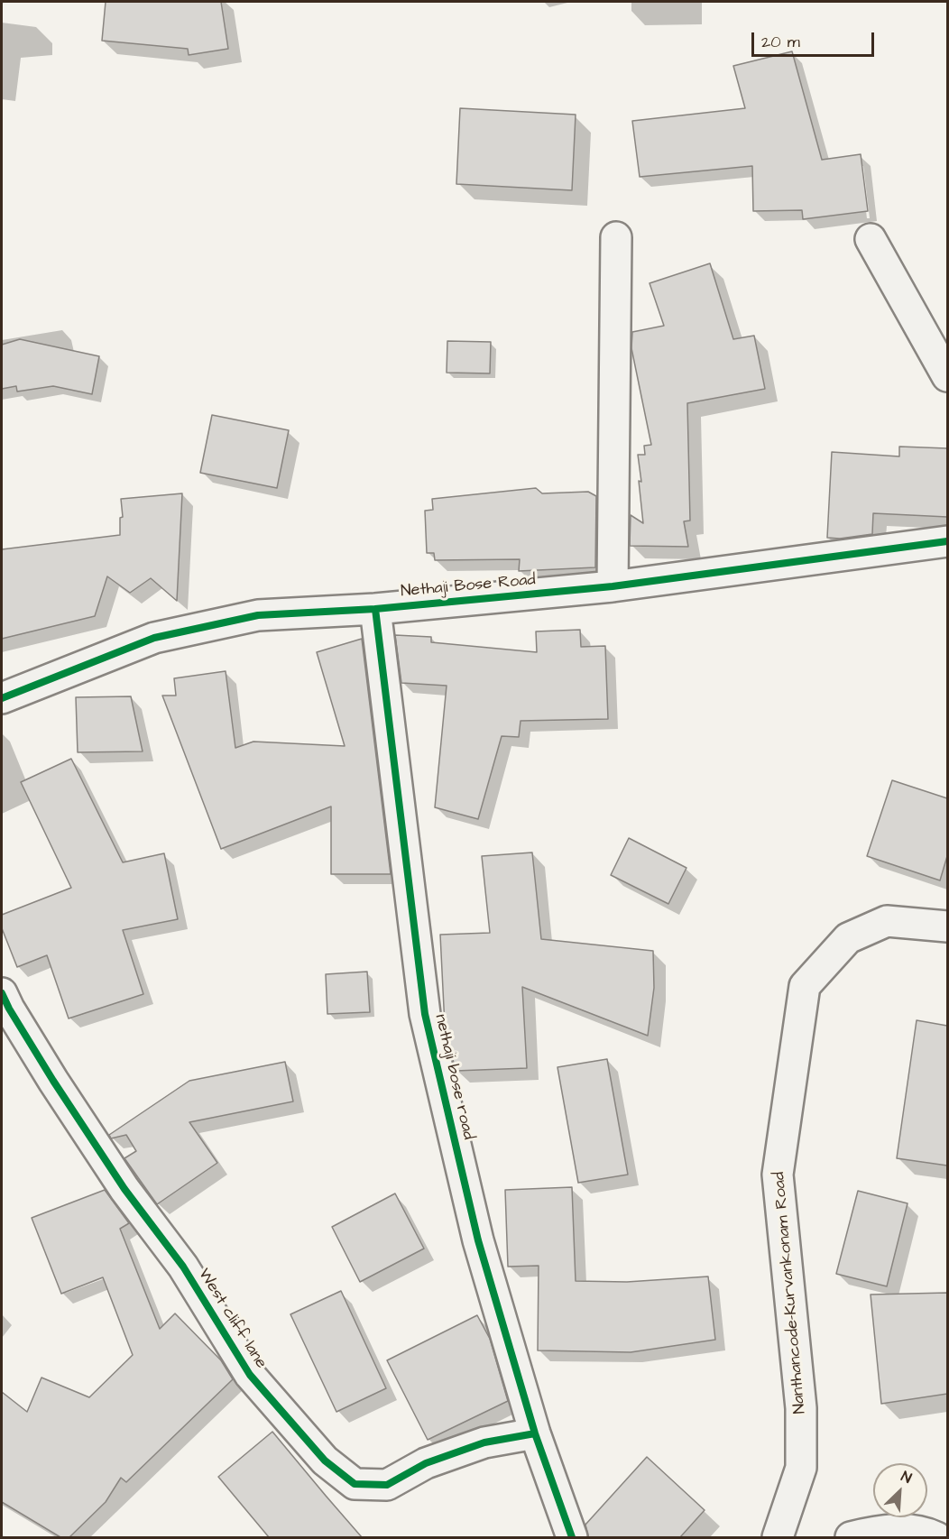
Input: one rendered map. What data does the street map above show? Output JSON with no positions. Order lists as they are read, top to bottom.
{
  "streets": {
    "street": [
      "Nethaji Bose Road",
      "nethaji bose road",
      "Nanthancode-Kurvankonam Road",
      "West cliff lane"
    ]
  },
  "crossings": [
    ["Nethaji Bose Road", "nethaji bose road"],
    ["nethaji bose road", "West cliff lane"]
  ],
  "scale_bar": "20 m",
  "north": "top right"
}
